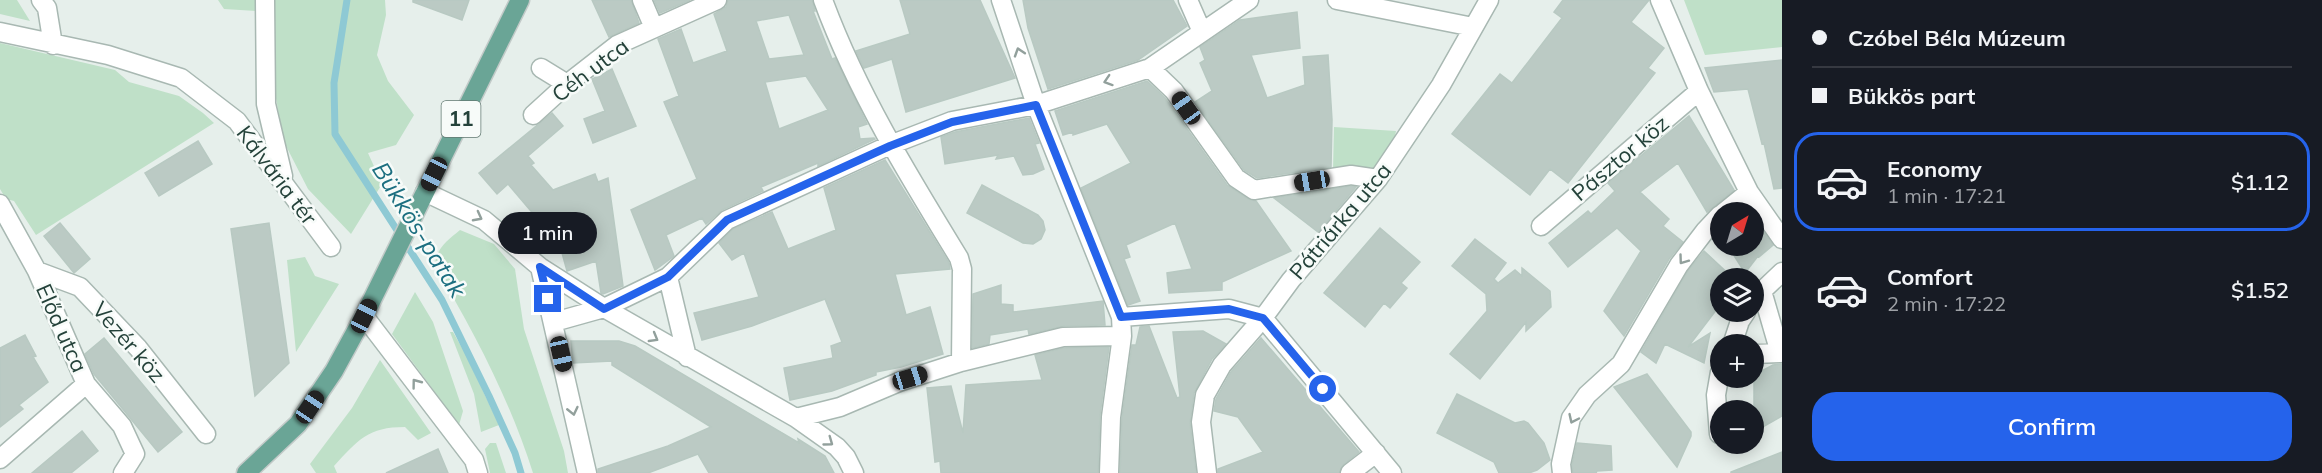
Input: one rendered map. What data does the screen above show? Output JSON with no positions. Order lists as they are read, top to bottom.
{
  "streets": {
    "main road": ["11"],
    "street": [
      "Céh utca",
      "Pásztor köz",
      "Kálvária tér",
      "Pátriárka utca",
      "Előd utca",
      "Vezér köz"
    ]
  },
  "crossings": [
    ["Előd utca", "Vezér köz"]
  ],
  "water": ["Bükkös-patak"],
  "north": "top right",
  "page": {
    "banner": ["Czóbel Béla Múzeum", "Bükkös part"],
    "list": [
      {
        "name": "Economy",
        "note": "1 min · 17:21",
        "value": "$1.12"
      },
      {
        "name": "Comfort",
        "note": "2 min · 17:22",
        "value": "$1.52"
      }
    ],
    "map_buttons": ["+", "−"],
    "bubble": "1 min",
    "buttons": "Confirm"
  }
}
